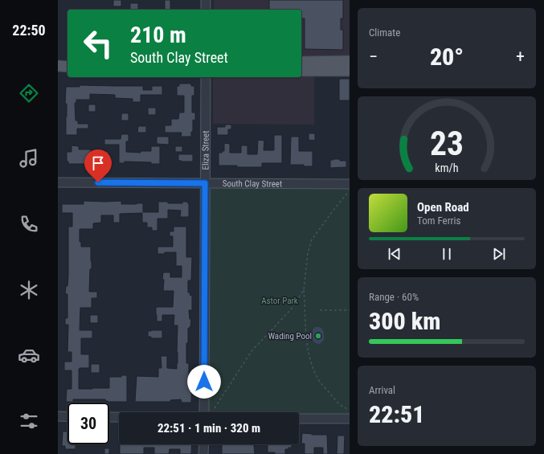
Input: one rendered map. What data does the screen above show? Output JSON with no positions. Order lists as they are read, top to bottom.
{
  "streets": {
    "street": ["Eliza Street", "South Clay Street"]
  },
  "crossings": [
    ["Eliza Street", "South Clay Street"]
  ],
  "parks": ["Astor Park"],
  "places": ["Wading Pool"],
  "page": {
    "tabs": "22:50",
    "tile": [
      "Climate",
      ["Range · 60%", "300 km"],
      ["Arrival", "22:51"]
    ],
    "turn": ["210 m", "South Clay Street"],
    "heat": ["−", "20°", "+"],
    "song": ["Open Road", "Tom Ferris"],
    "limit": "30",
    "trip": "22:51 · 1 min · 320 m",
    "gauge": ["23", "km/h"]
  }
}
